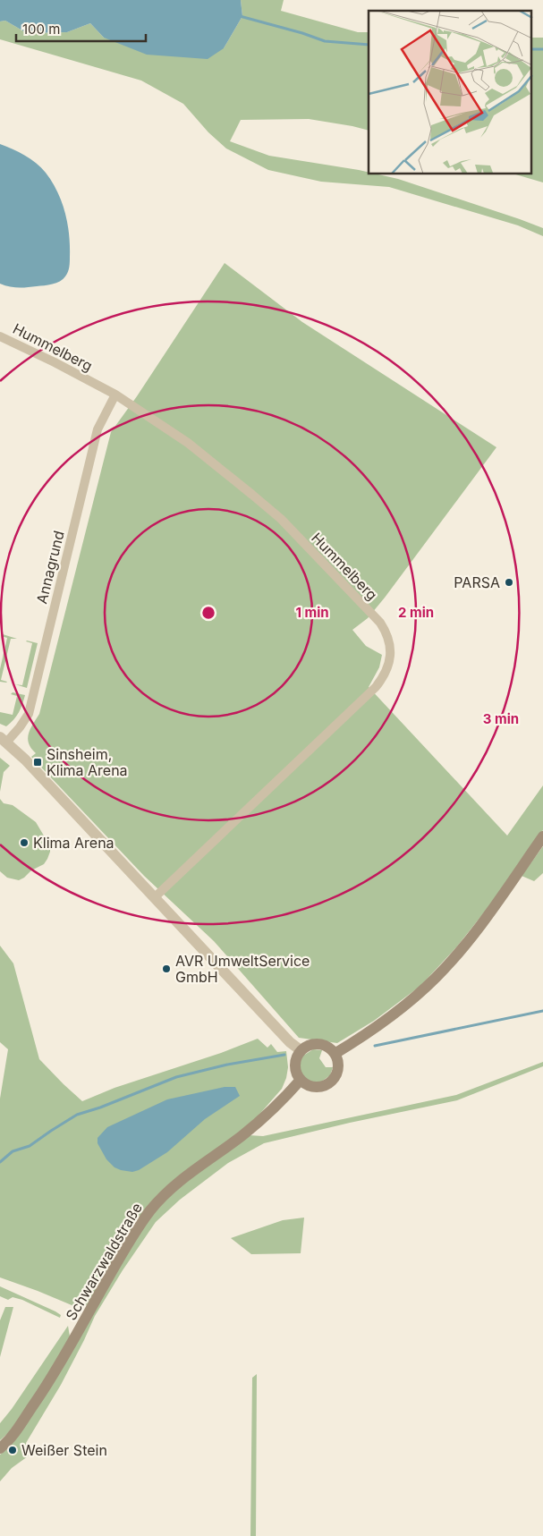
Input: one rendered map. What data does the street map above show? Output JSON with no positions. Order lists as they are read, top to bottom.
{
  "streets": {
    "main road": ["Schwarzwaldstraße"],
    "street": ["Hummelberg", "Annagrund"]
  },
  "crossings": [
    ["Hummelberg", "Annagrund"]
  ],
  "places": {
    "other": [
      "PARSA",
      "Klima Arena",
      "AVR UmweltService GmbH",
      "Weißer Stein"
    ],
    "transit": ["Sinsheim, Klima Arena"]
  },
  "scale_bar": "100 m",
  "rings": ["1 min", "2 min", "3 min"]
}
